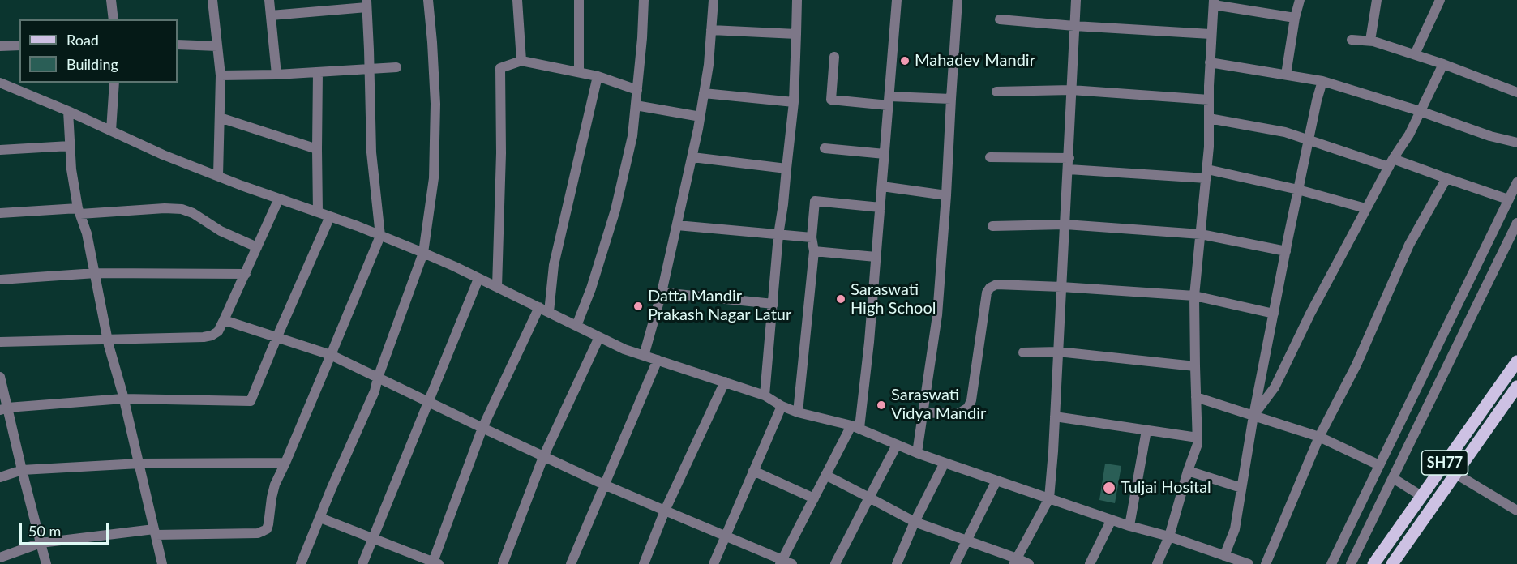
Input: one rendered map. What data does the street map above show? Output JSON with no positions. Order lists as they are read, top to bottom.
{
  "streets": {
    "main road": ["SH77"]
  },
  "places": [
    "Mahadev Mandir",
    "Saraswati High School",
    "Datta Mandir Prakash Nagar Latur",
    "Saraswati Vidya Mandir",
    "Tuljai Hosital"
  ],
  "legend": ["Road", "Building"],
  "scale_bar": "50 m"
}
